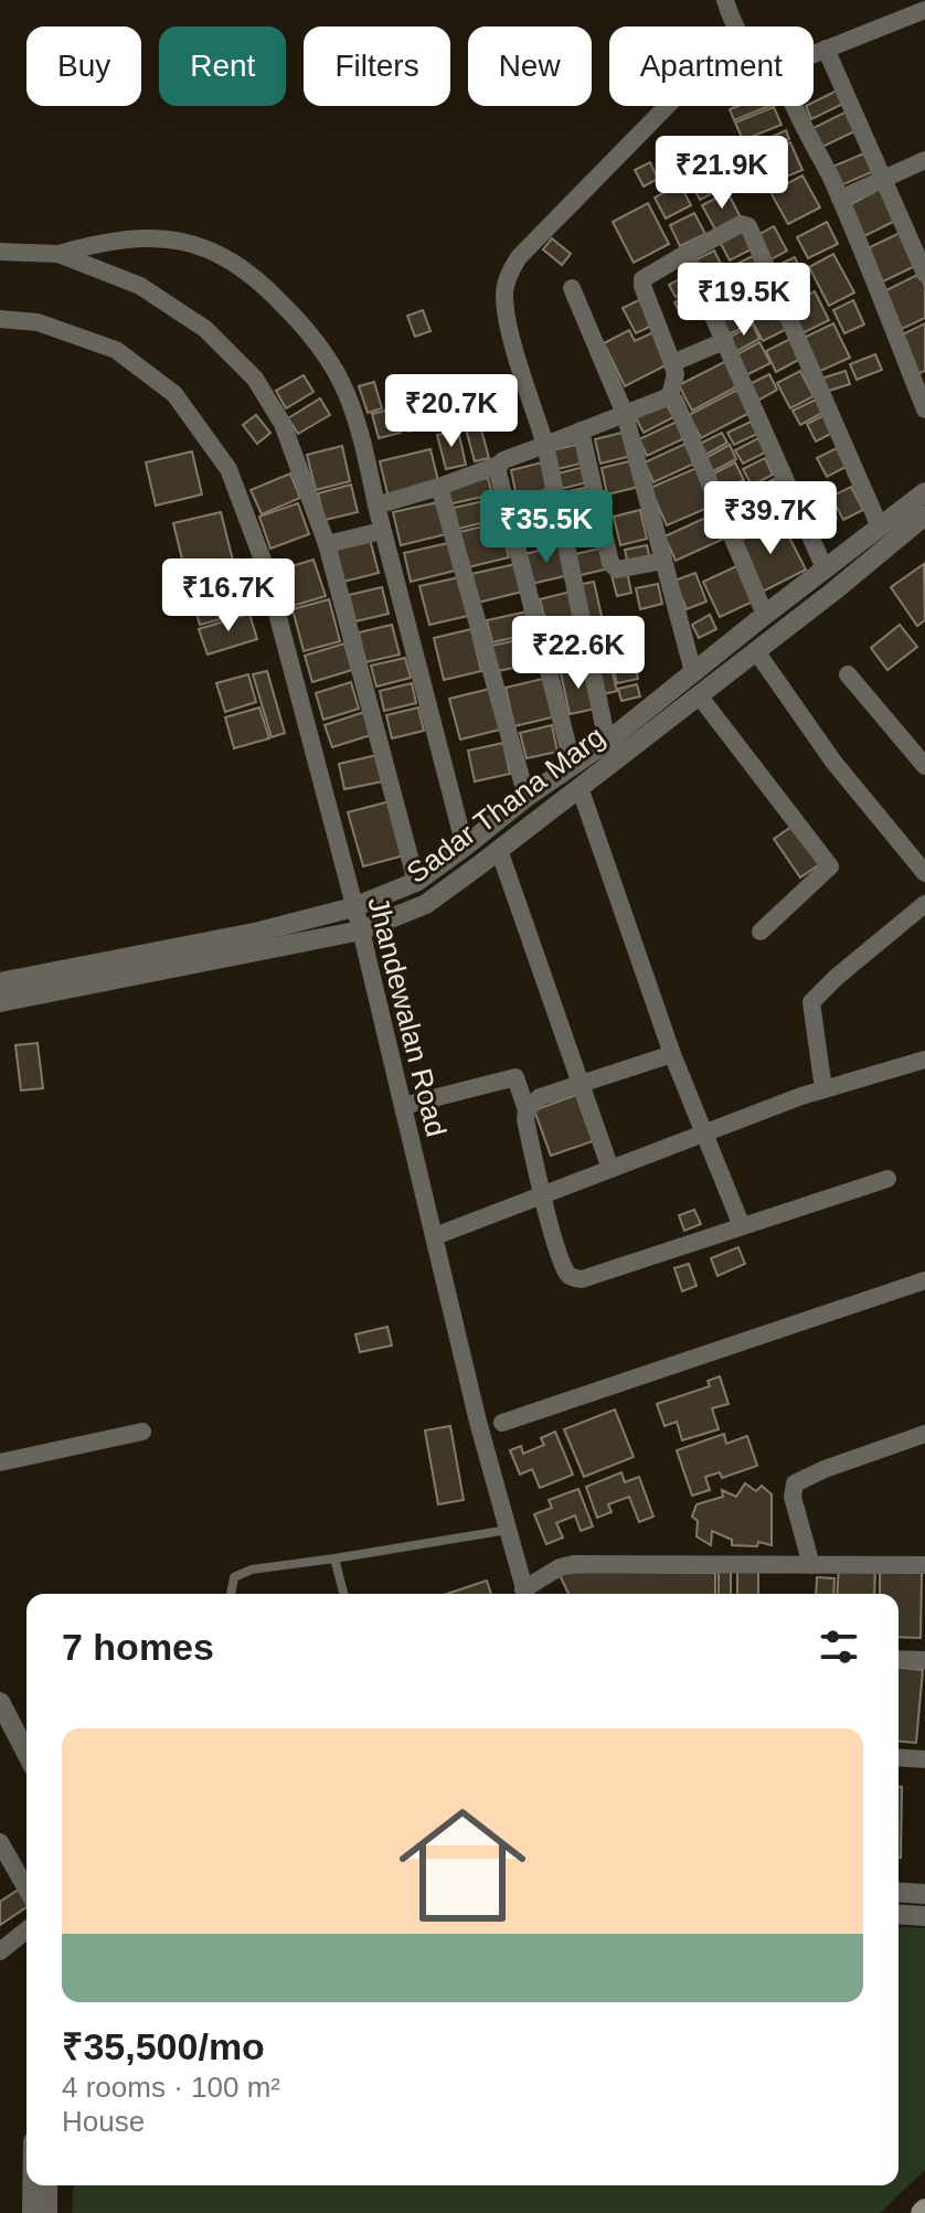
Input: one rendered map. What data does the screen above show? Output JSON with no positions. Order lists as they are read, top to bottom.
{
  "streets": {
    "street": ["Sadar Thana Marg", "Jhandewalan Road"]
  },
  "crossings": [
    ["Sadar Thana Marg", "Jhandewalan Road"]
  ],
  "page": {
    "chip": [
      "Buy",
      "Rent",
      "Filters",
      "New",
      "Apartment"
    ],
    "price": [
      "₹21.9K",
      "₹19.5K",
      "₹20.7K",
      "₹39.7K",
      "₹35.5K",
      "₹16.7K",
      "₹22.6K"
    ],
    "heading": "7 homes",
    "list": [
      {
        "name": "₹35,500/mo",
        "note": "4 rooms · 100 m² · House"
      }
    ]
  }
}
